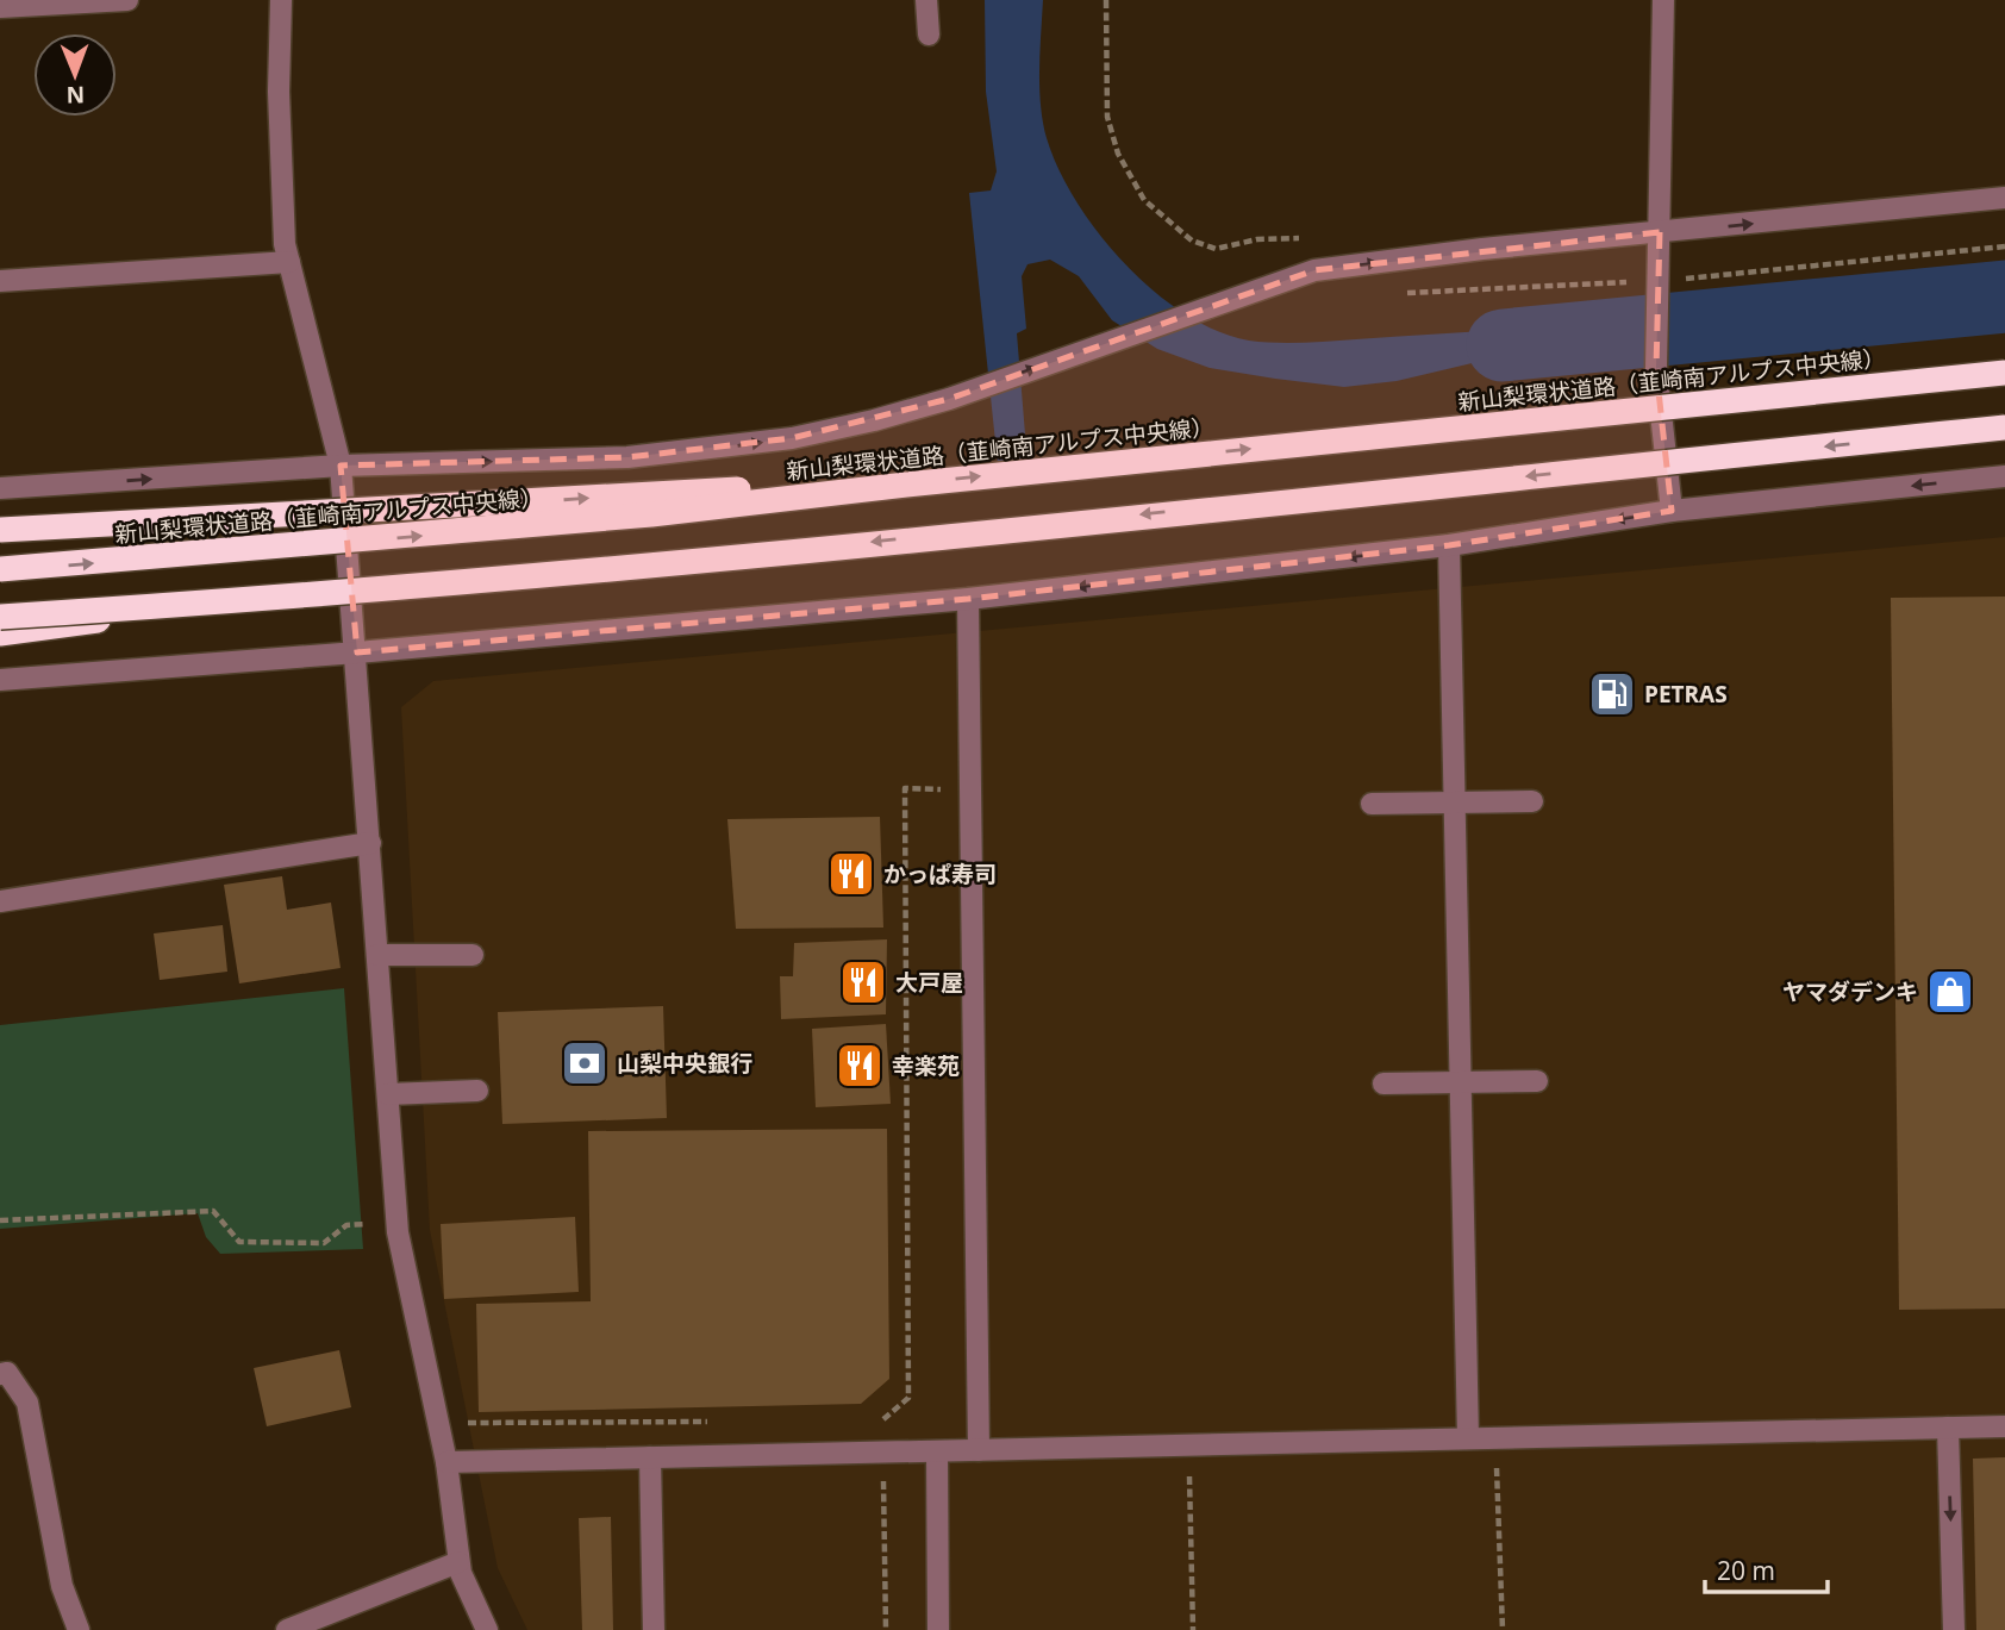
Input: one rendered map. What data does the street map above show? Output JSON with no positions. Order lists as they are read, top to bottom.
{
  "streets": {
    "highway": ["新山梨環状道路（韮崎南アルプス中央線）"]
  },
  "places": {
    "fuel station": ["PETRAS"],
    "restaurant": ["かっぱ寿司", "大戸屋", "幸楽苑"],
    "shop": ["ヤマダデンキ"],
    "bank": ["山梨中央銀行"]
  },
  "scale_bar": "20 m",
  "north": "bottom"
}
